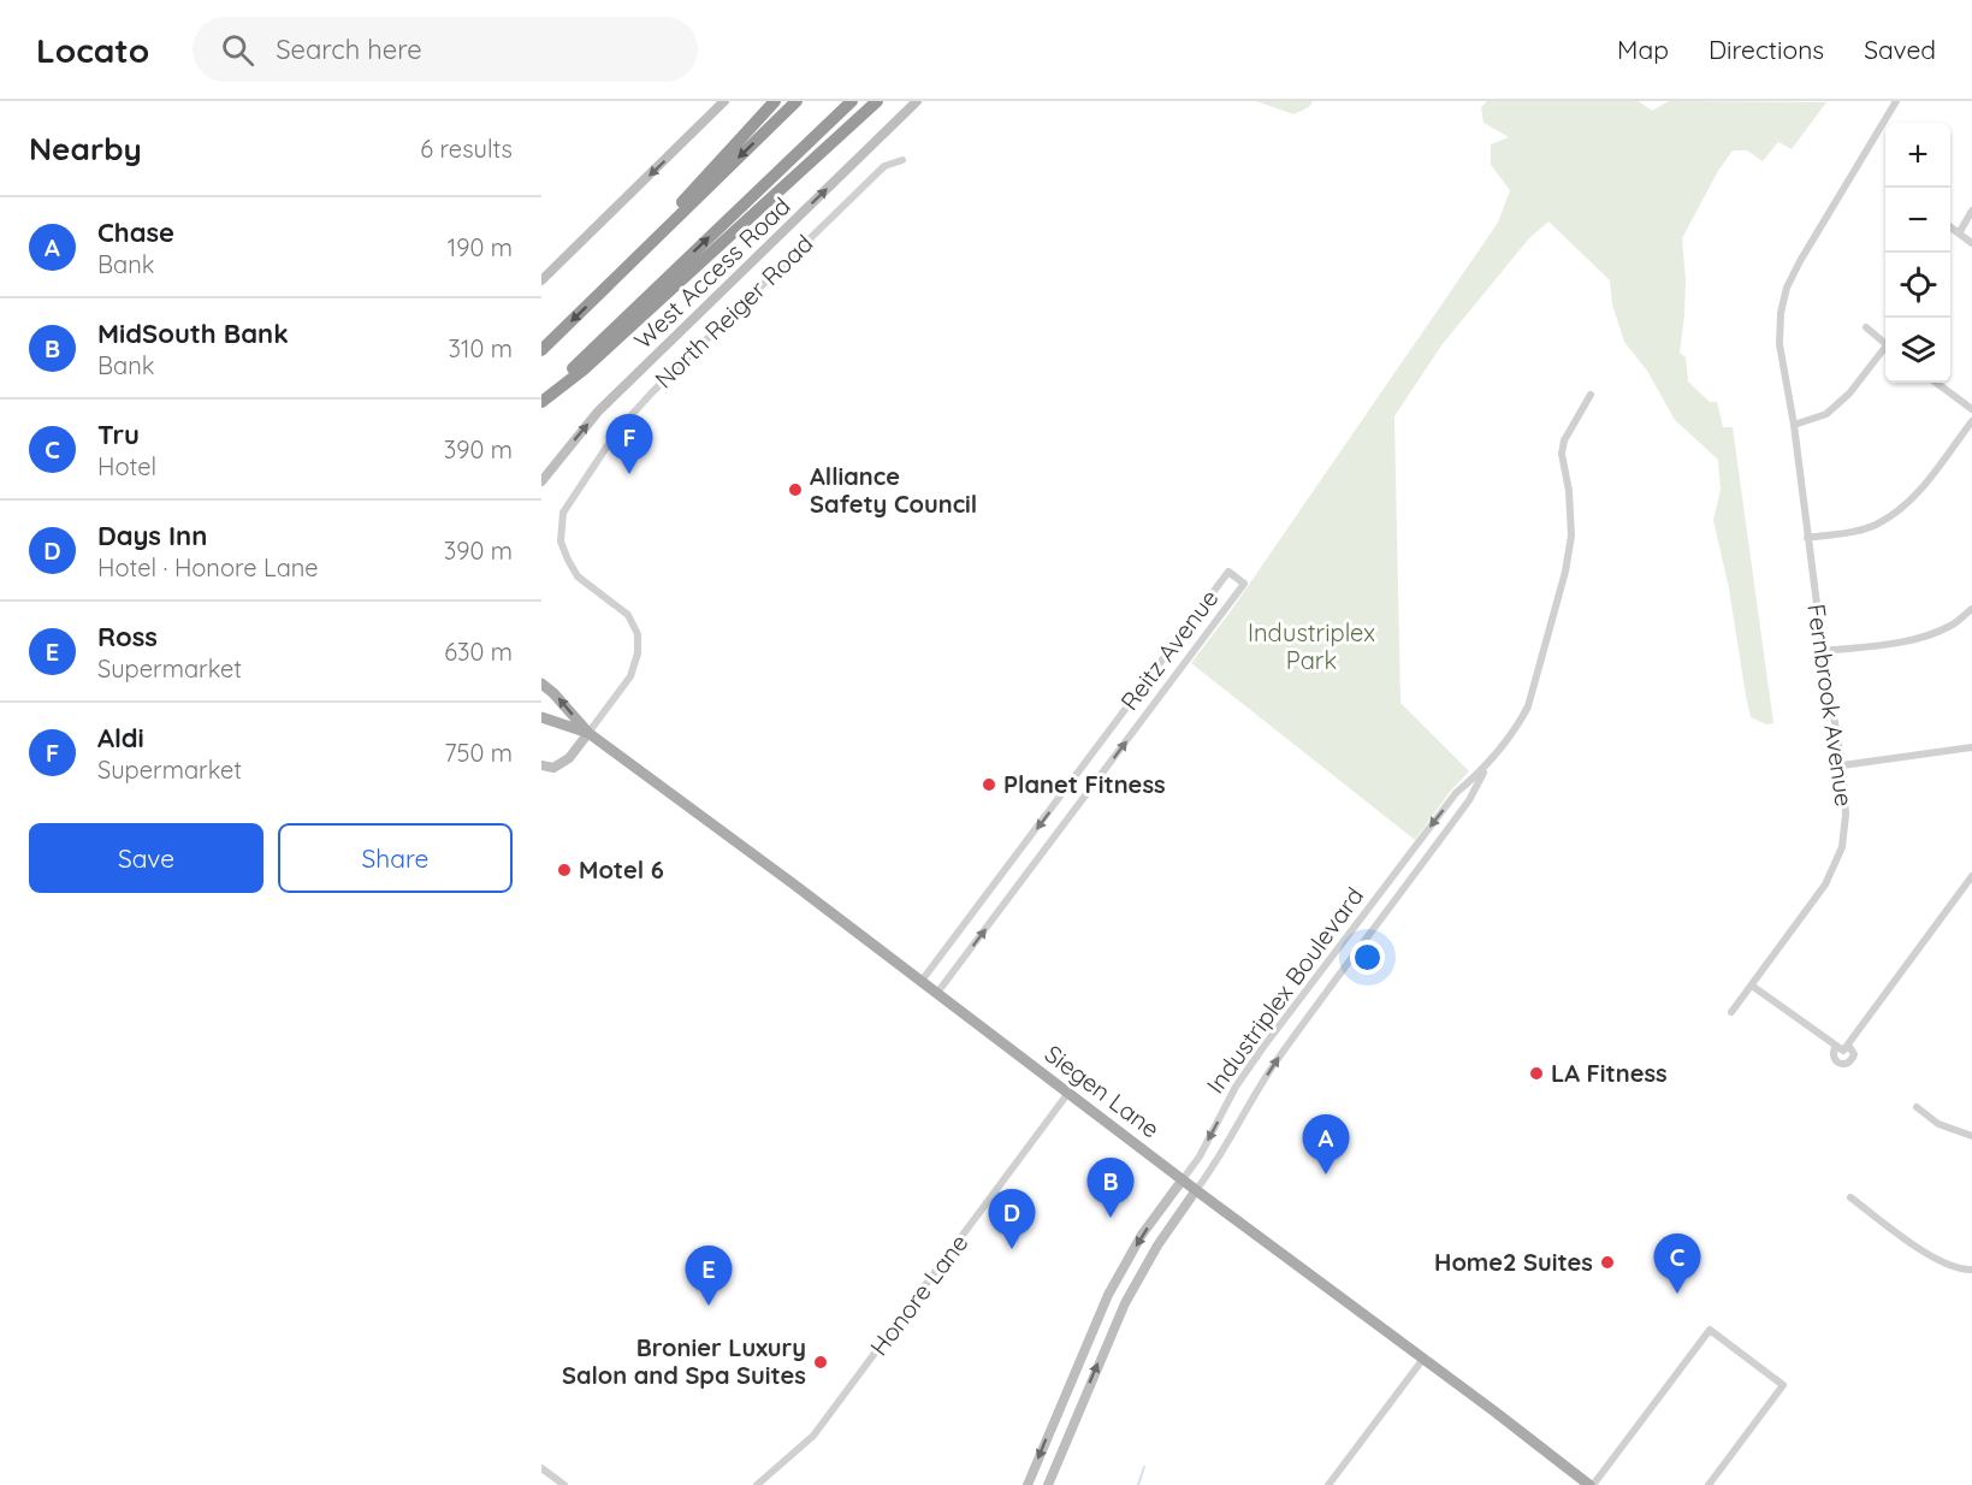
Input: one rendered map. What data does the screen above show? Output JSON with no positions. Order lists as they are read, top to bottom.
{
  "streets": {
    "main road": ["West Access Road", "Industriplex Boulevard", "Siegen Lane"],
    "street": [
      "North Reiger Road",
      "Reitz Avenue",
      "Fernbrook Avenue",
      "Honore Lane"
    ]
  },
  "crossings": [
    ["North Reiger Road", "Siegen Lane"],
    ["Reitz Avenue", "Siegen Lane"],
    ["Industriplex Boulevard", "Siegen Lane"],
    ["Siegen Lane", "Honore Lane"]
  ],
  "one_way": ["West Access Road"],
  "parks": ["Industriplex Park"],
  "places": [
    "Alliance Safety Council",
    "Planet Fitness",
    "Motel 6",
    "LA Fitness",
    "Home2 Suites",
    "Bronier Luxury Salon and Spa Suites"
  ],
  "page": {
    "header": "Locato",
    "search": "Search here",
    "nav": ["Map", "Directions", "Saved"],
    "heading": ["Nearby", "6 results"],
    "map_buttons": ["+", "−"],
    "list": [
      {
        "mark": "A",
        "name": "Chase",
        "note": "Bank",
        "value": "190 m"
      },
      {
        "mark": "B",
        "name": "MidSouth Bank",
        "note": "Bank",
        "value": "310 m"
      },
      {
        "mark": "C",
        "name": "Tru",
        "note": "Hotel",
        "value": "390 m"
      },
      {
        "mark": "D",
        "name": "Days Inn",
        "note": "Hotel · Honore Lane",
        "value": "390 m"
      },
      {
        "mark": "E",
        "name": "Ross",
        "note": "Supermarket",
        "value": "630 m"
      },
      {
        "mark": "F",
        "name": "Aldi",
        "note": "Supermarket",
        "value": "750 m"
      }
    ],
    "pins": [
      "F",
      "A",
      "B",
      "D",
      "C",
      "E"
    ],
    "buttons": ["Save", "Share"]
  }
}
